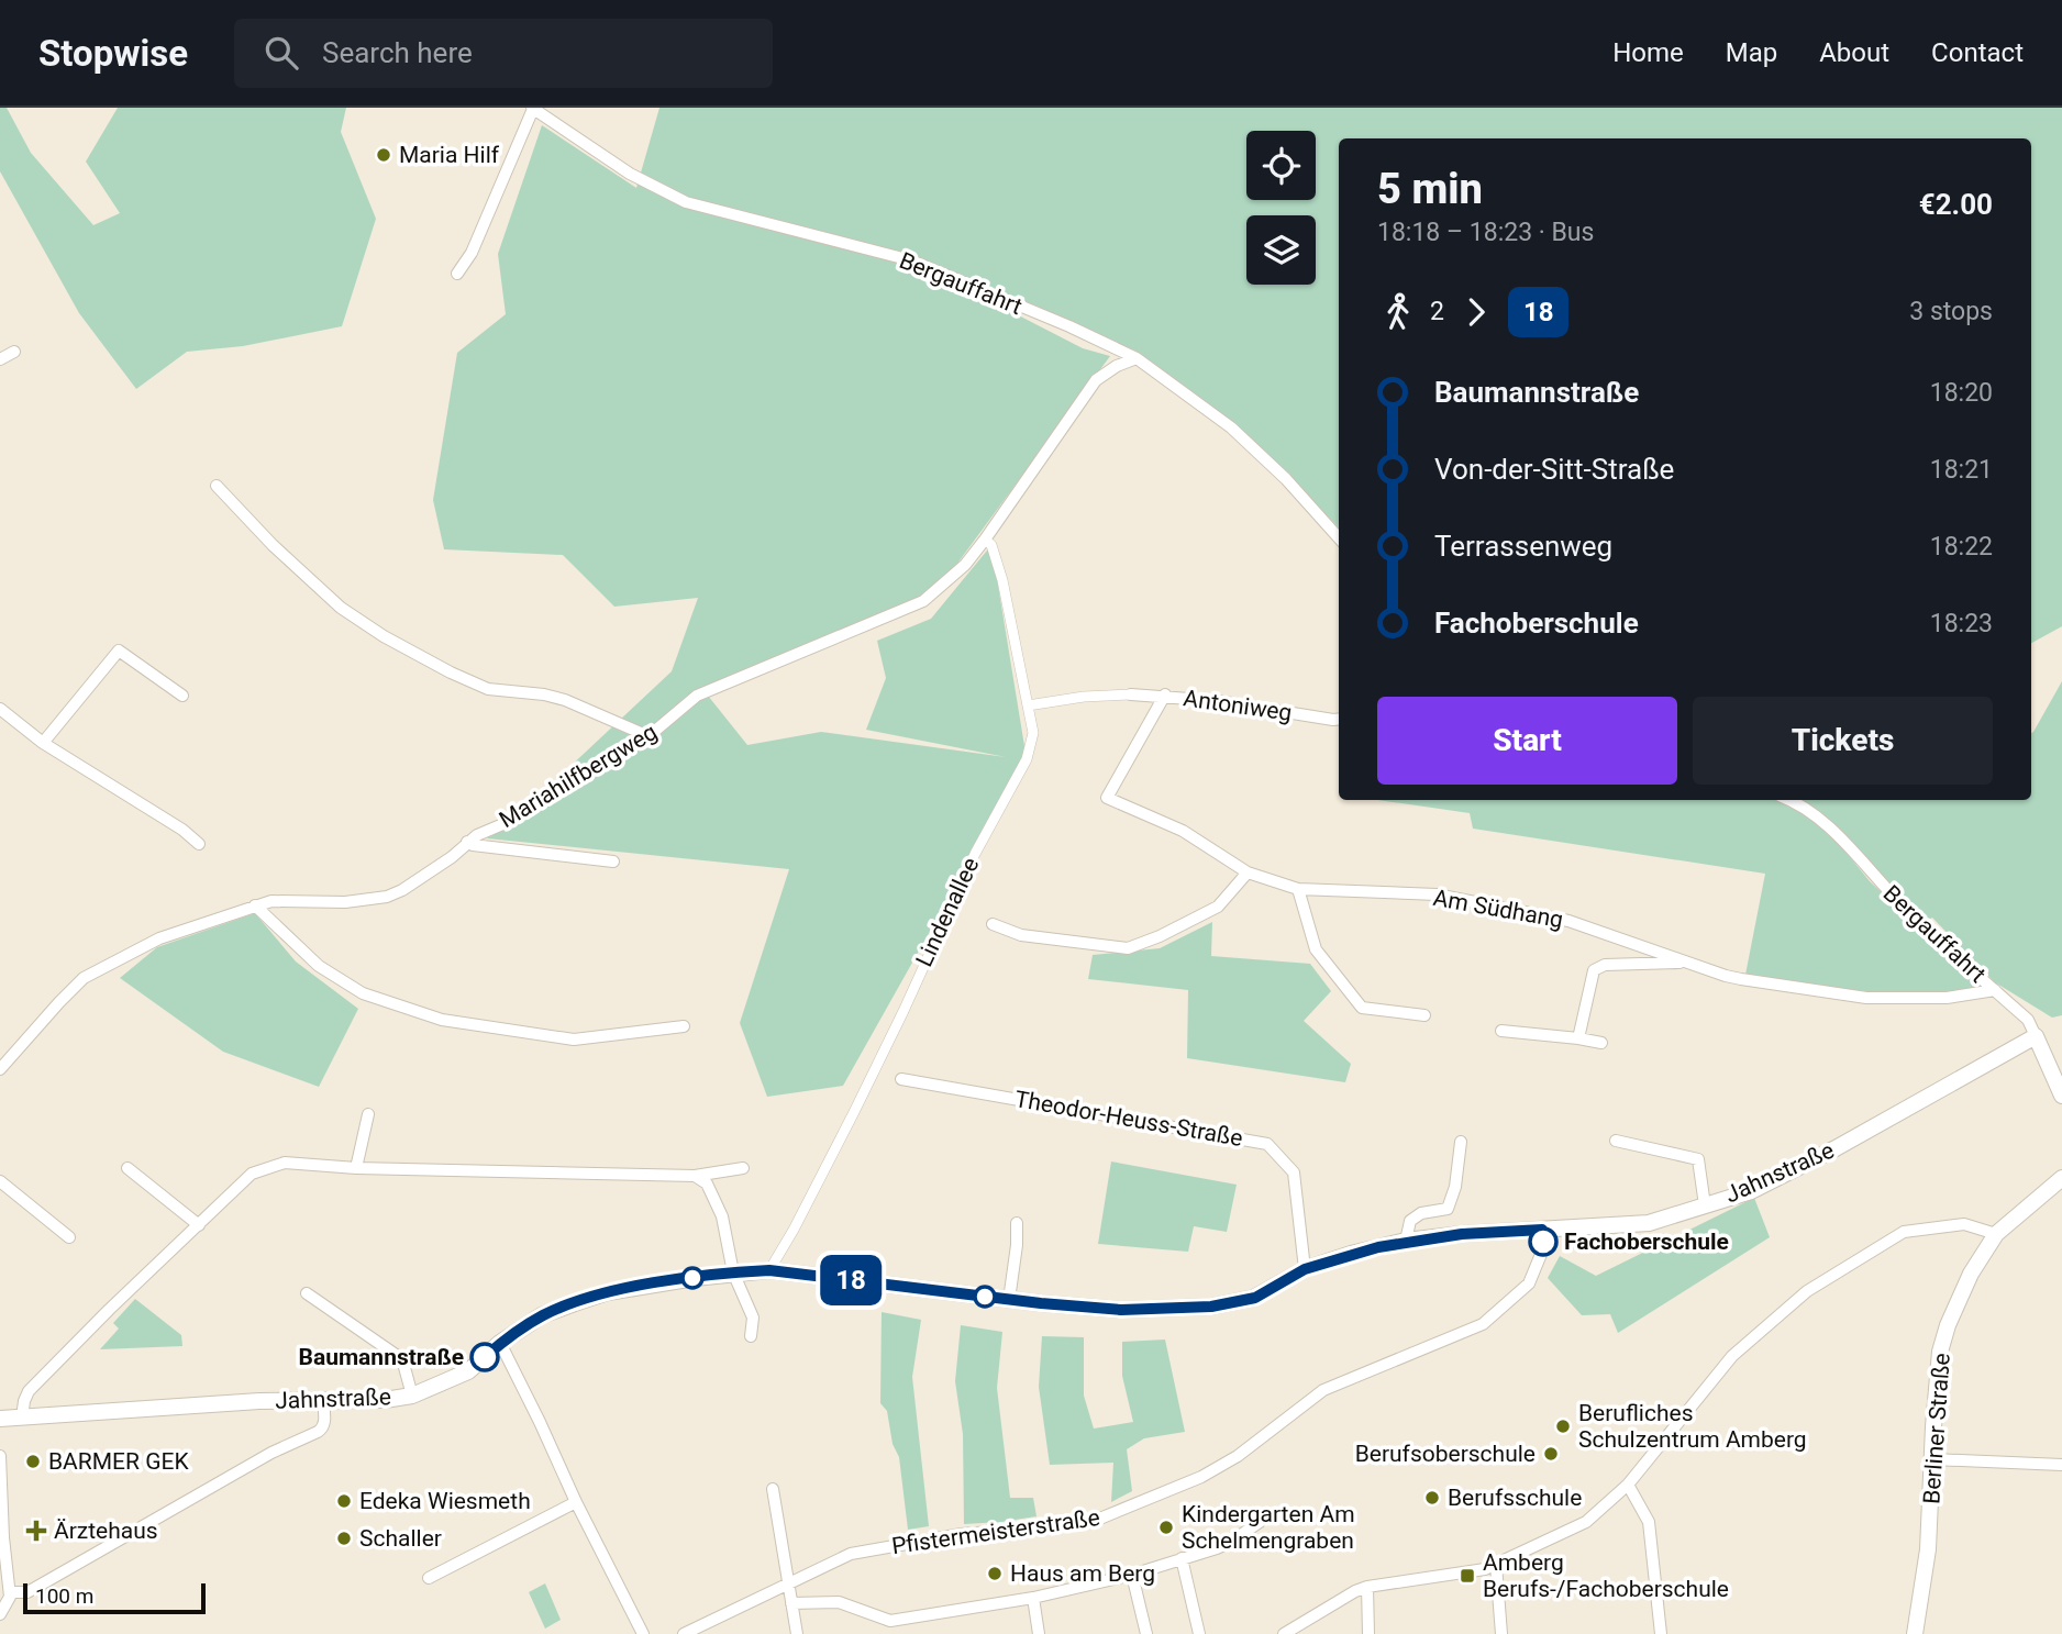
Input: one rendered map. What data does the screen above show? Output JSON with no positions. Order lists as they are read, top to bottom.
{
  "streets": {
    "street": [
      "Bergauffahrt",
      "Antoniweg",
      "Mariahilfbergweg",
      "Am Südhang",
      "Lindenallee",
      "Theodor-Heuss-Straße",
      "Jahnstraße",
      "Berliner Straße",
      "Pfistermeisterstraße"
    ]
  },
  "crossings": [
    ["Bergauffahrt", "Mariahilfbergweg"],
    ["Bergauffahrt", "Am Südhang"],
    ["Bergauffahrt", "Jahnstraße"],
    ["Antoniweg", "Am Südhang"],
    ["Mariahilfbergweg", "Lindenallee"],
    ["Lindenallee", "Jahnstraße"],
    ["Theodor-Heuss-Straße", "Jahnstraße"],
    ["Jahnstraße", "Pfistermeisterstraße"]
  ],
  "places": {
    "other": [
      "Maria Hilf",
      "Fachoberschule",
      "Baumannstraße",
      "Berufliches Schulzentrum Amberg",
      "Berufsoberschule",
      "BARMER GEK",
      "Berufsschule",
      "Edeka Wiesmeth",
      "Kindergarten Am Schelmengraben",
      "Schaller",
      "Haus am Berg"
    ],
    "health": ["Ärztehaus"],
    "transit": ["Amberg Berufs-/Fachoberschule"]
  },
  "lines": ["bus line 18"],
  "scale_bar": "100 m",
  "page": {
    "header": "Stopwise",
    "search": "Search here",
    "nav": [
      "Home",
      "Map",
      "About",
      "Contact"
    ],
    "on_map": "18",
    "heading": ["5 min", "18:18 – 18:23 · Bus", "€2.00"],
    "legs": ["2", "18", "3 stops"],
    "list": [
      {
        "name": "Baumannstraße",
        "value": "18:20"
      },
      {
        "name": "Von-der-Sitt-Straße",
        "value": "18:21"
      },
      {
        "name": "Terrassenweg",
        "value": "18:22"
      },
      {
        "name": "Fachoberschule",
        "value": "18:23"
      }
    ],
    "buttons": ["Start", "Tickets"],
    "scale": "100 m"
  }
}
